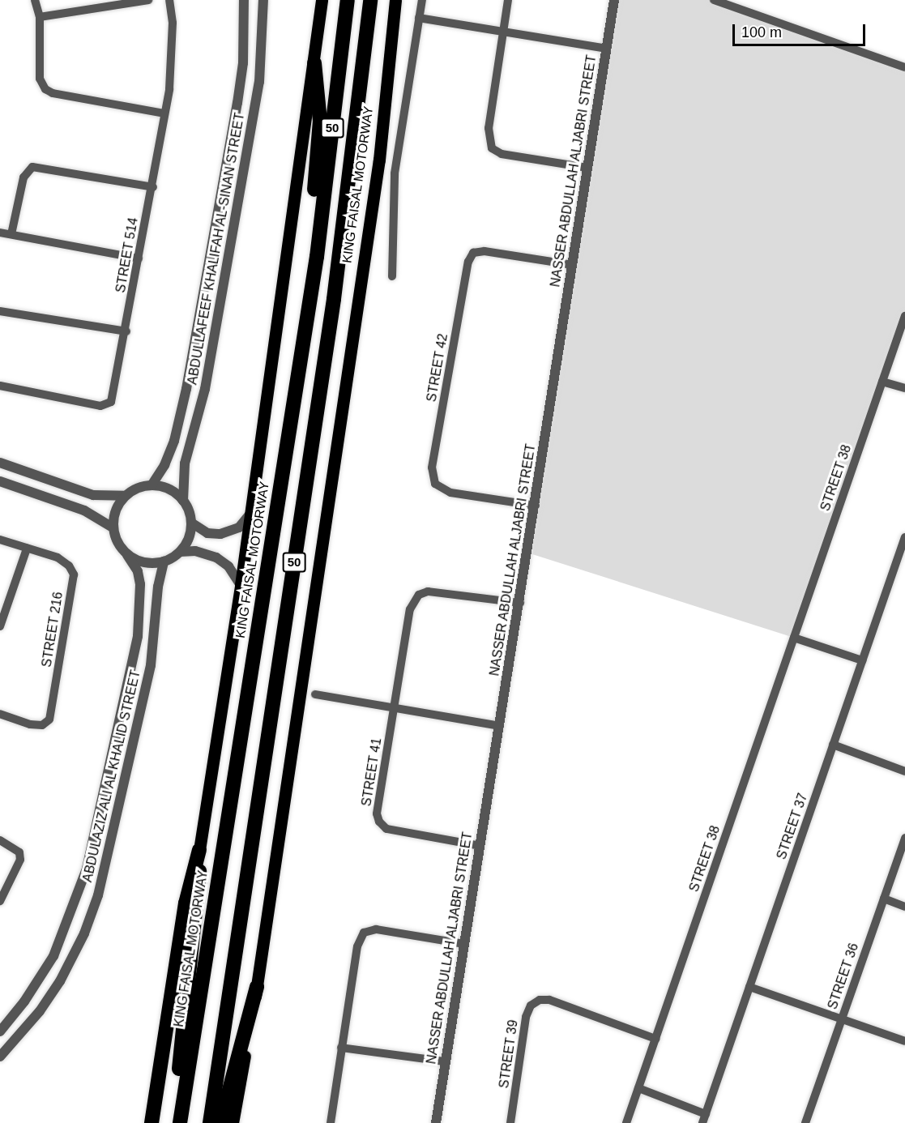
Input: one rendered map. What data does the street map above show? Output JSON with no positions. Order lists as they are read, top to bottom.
{
  "streets": {
    "highway": ["50", "KING FAISAL MOTORWAY"],
    "street": [
      "NASSER ABDULLAH ALJABRI STREET",
      "ABDULLAFEEF KHALIFAH AL-SINAN STREET",
      "STREET 514",
      "STREET 42",
      "STREET 38",
      "STREET 216",
      "STREET 41",
      "ABDULAZIZ ALI AL KHALID STREET",
      "STREET 37",
      "STREET 36",
      "STREET 39"
    ]
  },
  "crossings": [
    ["NASSER ABDULLAH ALJABRI STREET", "STREET 42"],
    ["NASSER ABDULLAH ALJABRI STREET", "STREET 41"],
    ["ABDULLAFEEF KHALIFAH AL-SINAN STREET", "ABDULAZIZ ALI AL KHALID STREET"],
    ["STREET 38", "STREET 39"]
  ],
  "scale_bar": "100 m"
}
